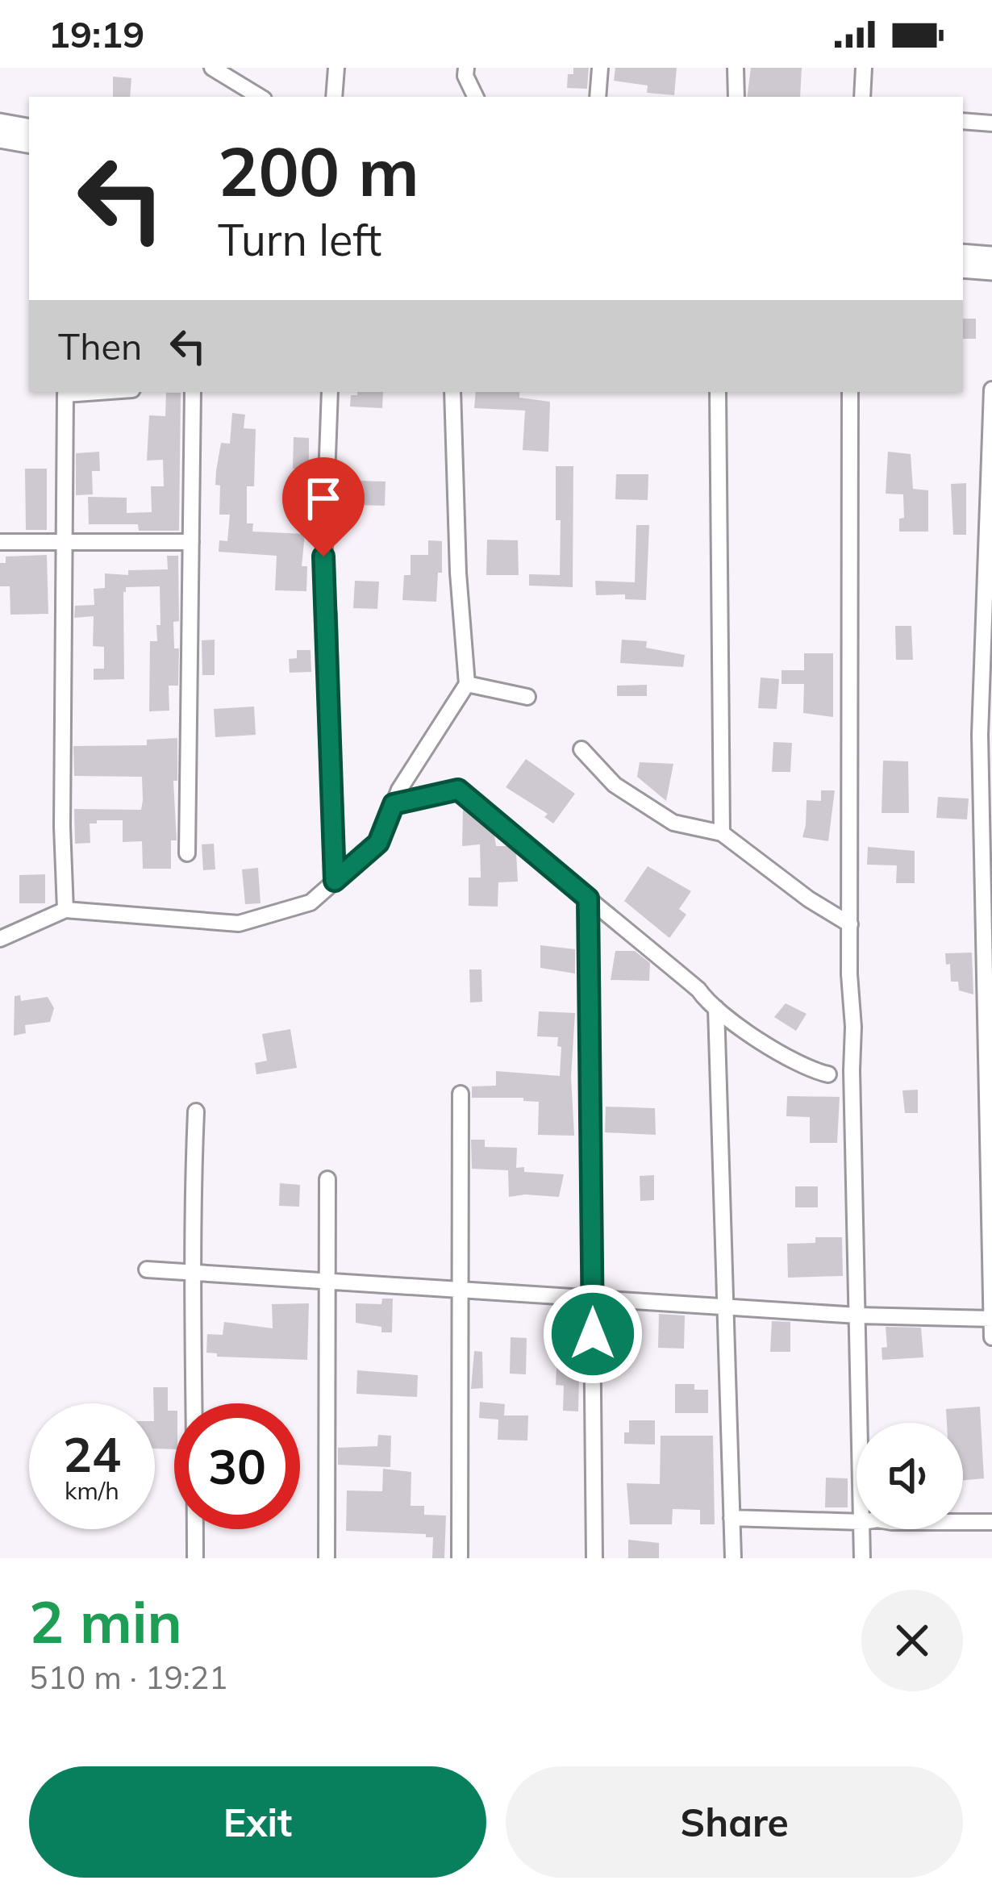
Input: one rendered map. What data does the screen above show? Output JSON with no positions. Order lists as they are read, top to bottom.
{
  "page": {
    "status": "19:19",
    "turn": ["200 m", "Turn left"],
    "then": "Then",
    "speed": "24 km/h",
    "limit": "30",
    "heading": ["2 min", "510 m · 19:21"],
    "buttons": ["Exit", "Share"]
  }
}
